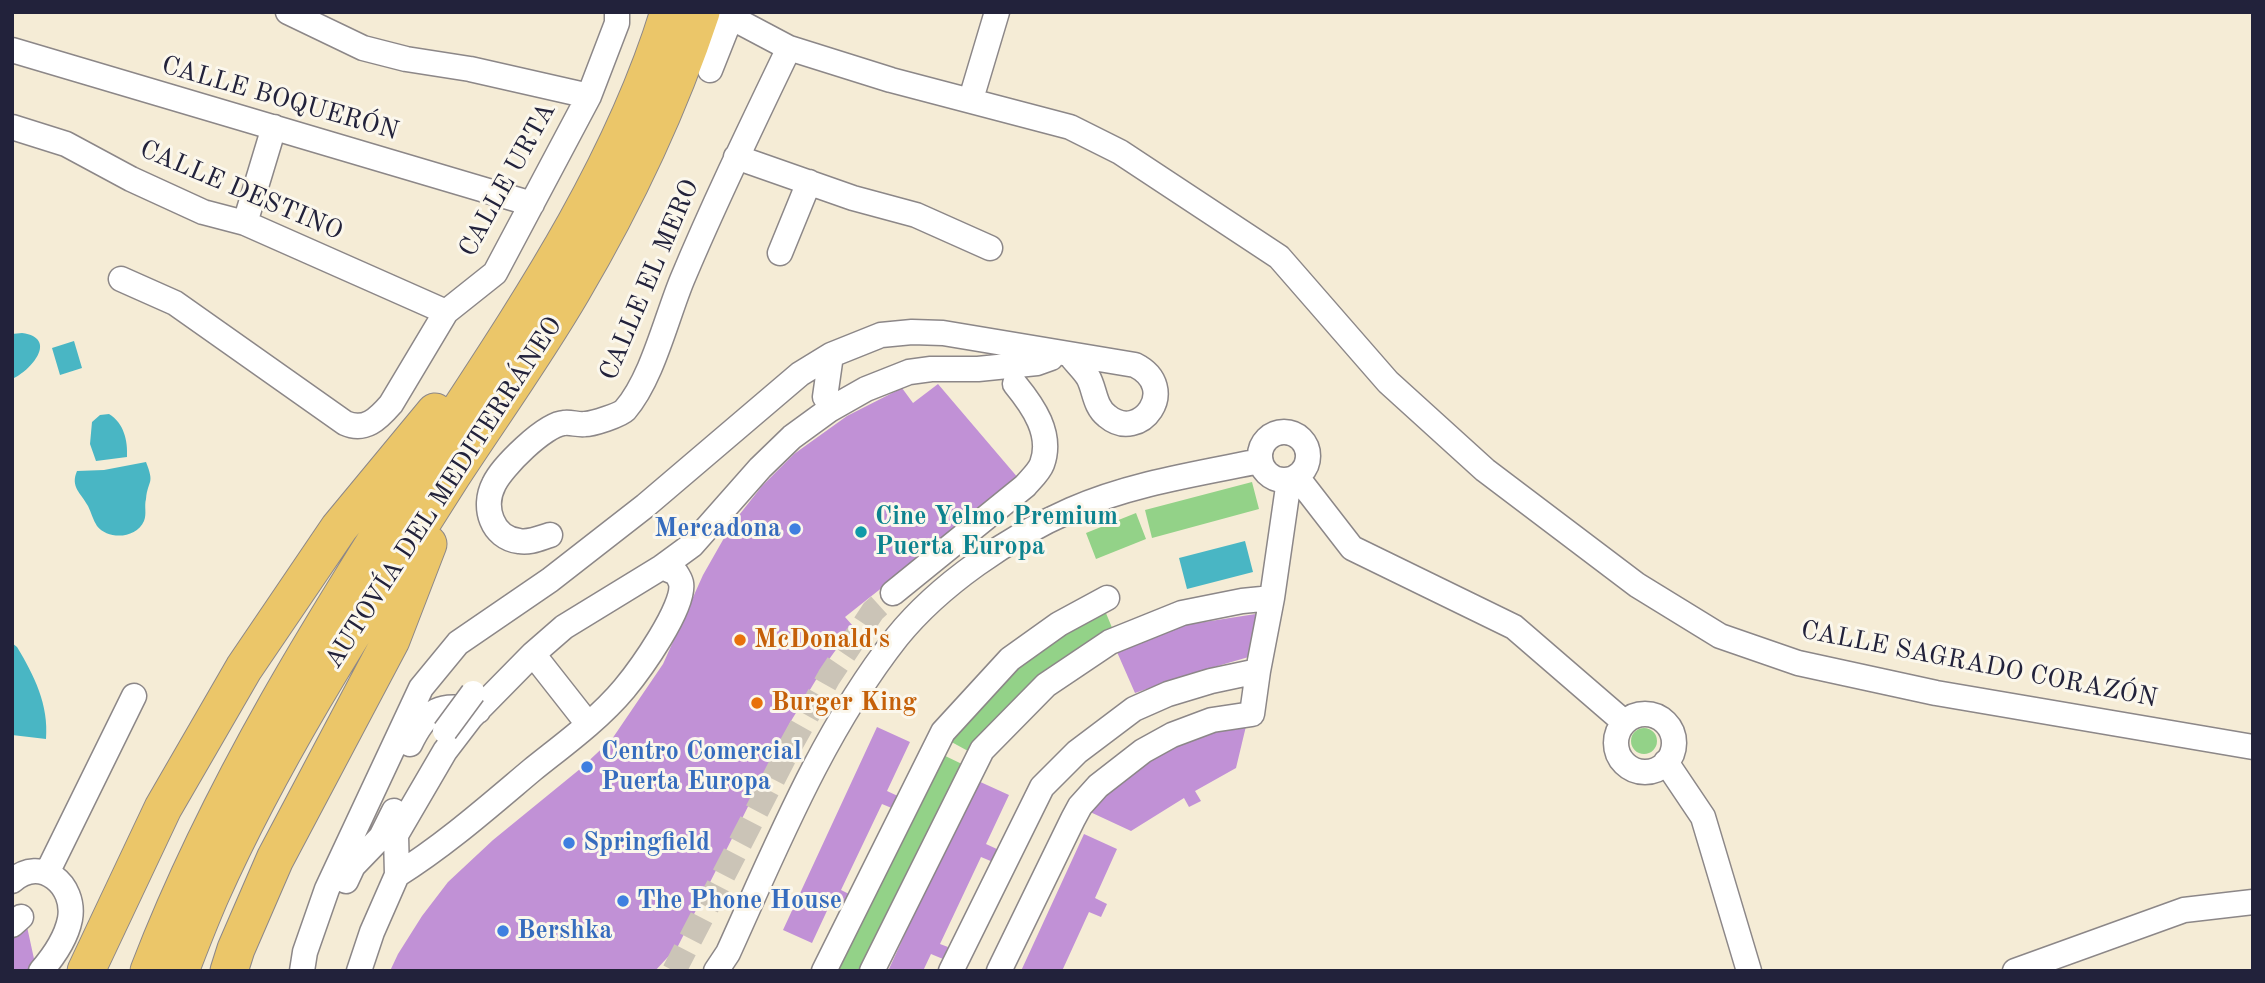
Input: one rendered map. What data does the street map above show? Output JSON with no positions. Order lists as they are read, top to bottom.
{
  "streets": {
    "highway": ["AUTOVÍA DEL MEDITERRÁNEO"],
    "street": [
      "CALLE BOQUERÓN",
      "CALLE URTA",
      "CALLE DESTINO",
      "CALLE EL MERO",
      "CALLE SAGRADO CORAZÓN"
    ]
  },
  "crossings": [
    ["CALLE BOQUERÓN", "CALLE URTA"],
    ["CALLE URTA", "CALLE DESTINO"],
    ["CALLE EL MERO", "CALLE SAGRADO CORAZÓN"],
    ["AUTOVÍA DEL MEDITERRÁNEO", "CALLE SAGRADO CORAZÓN"]
  ],
  "places": [
    "Mercadona",
    "Cine Yelmo Premium Puerta Europa",
    "McDonald's",
    "Burger King",
    "Centro Comercial Puerta Europa",
    "Springfield",
    "The Phone House",
    "Bershka"
  ]
}
